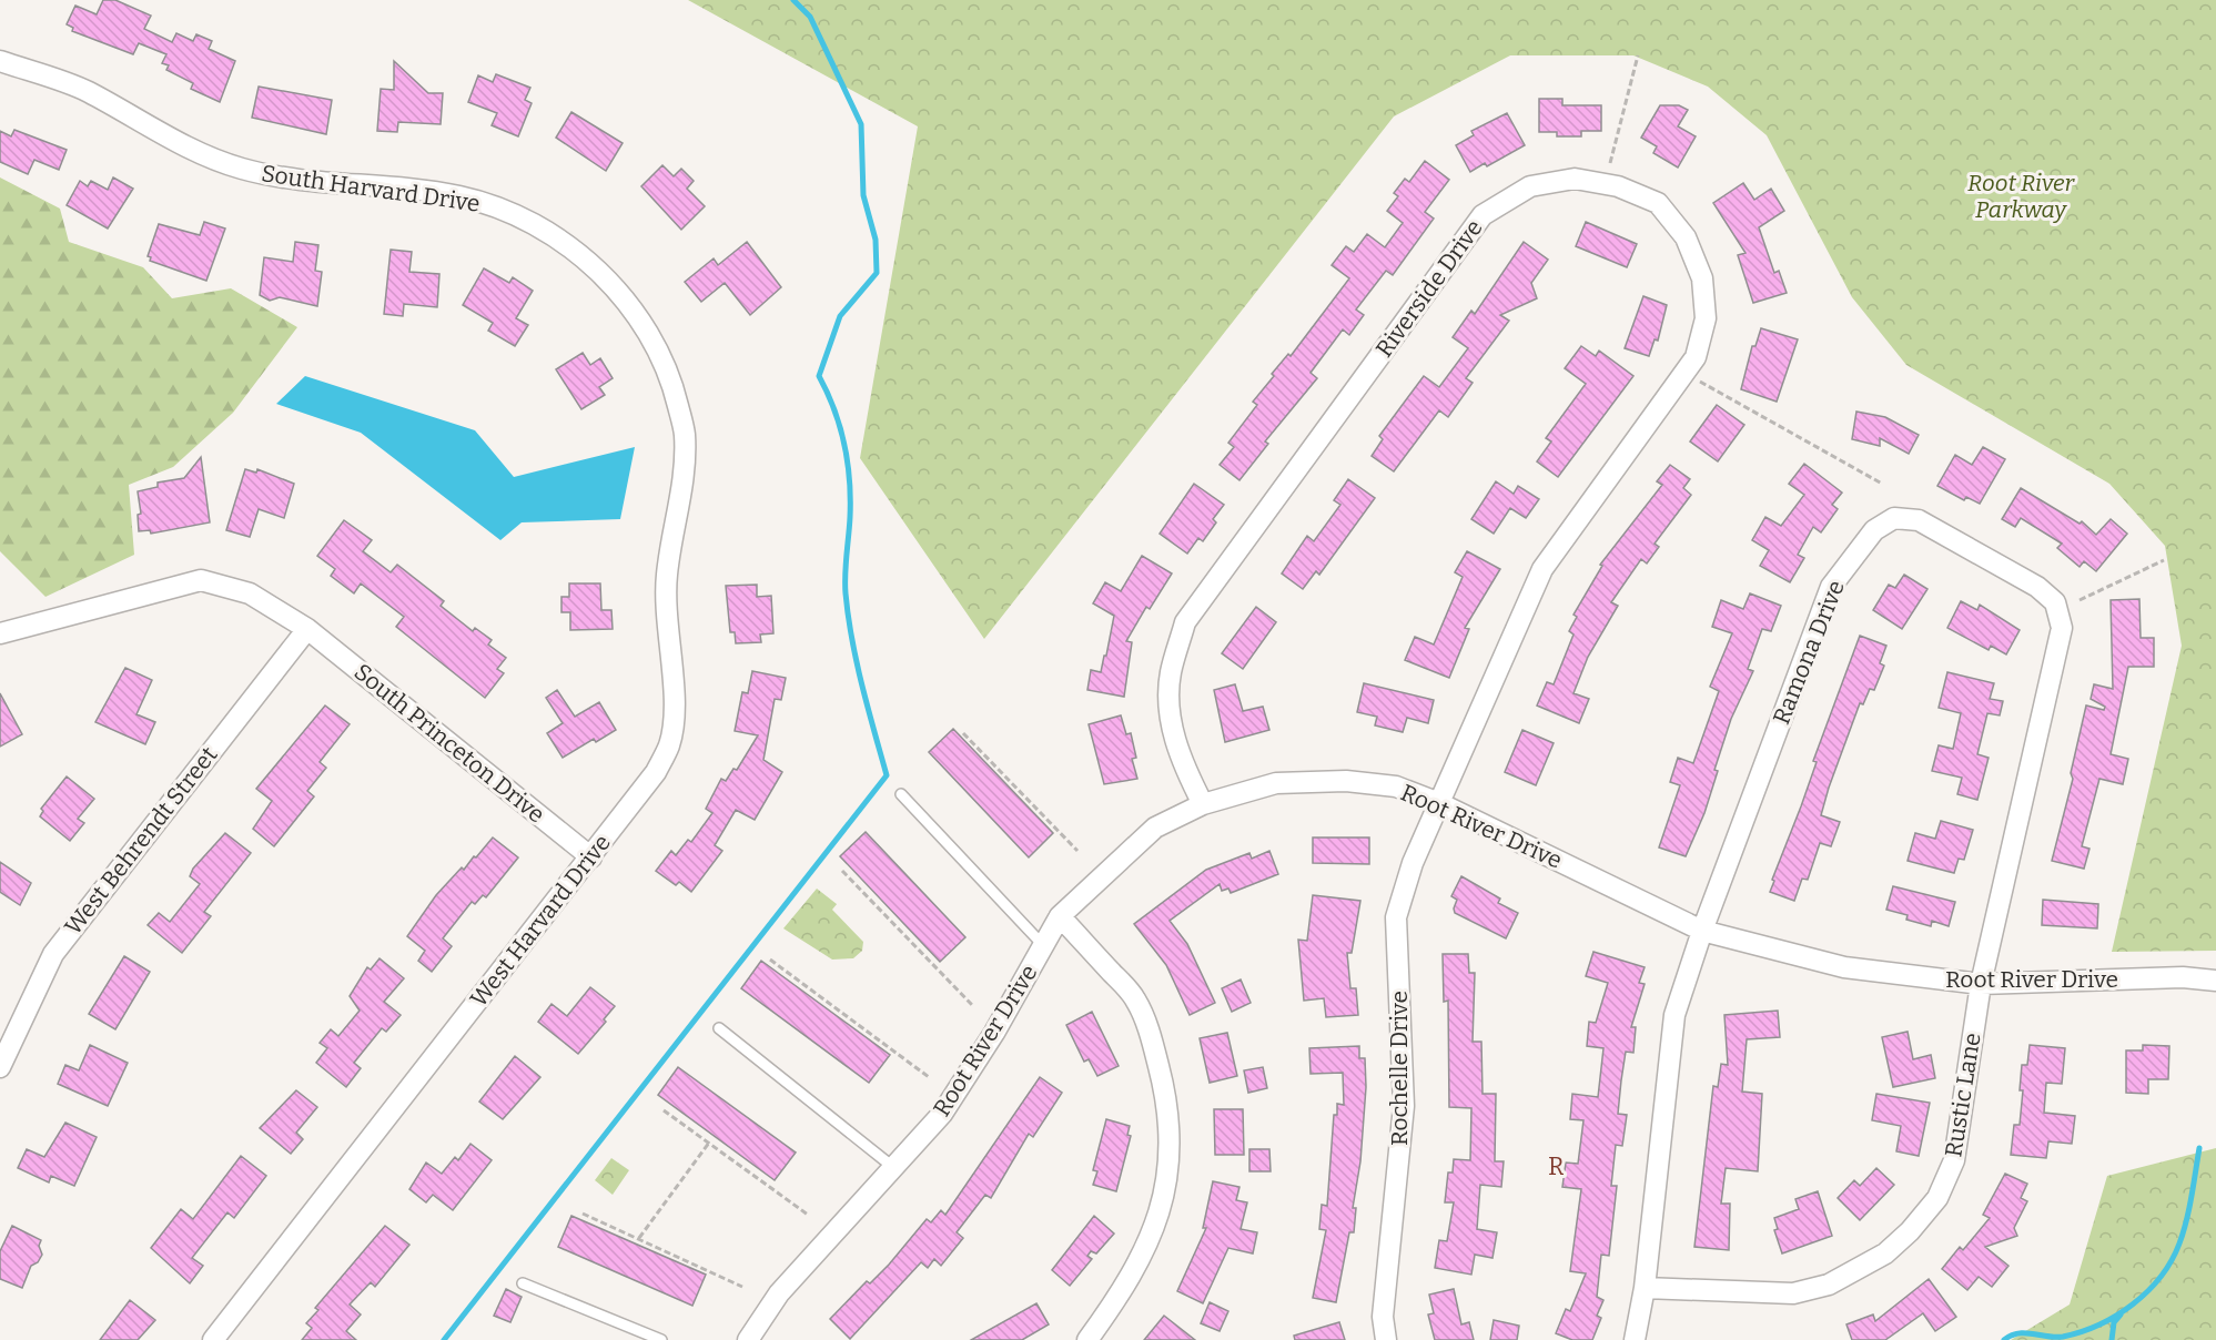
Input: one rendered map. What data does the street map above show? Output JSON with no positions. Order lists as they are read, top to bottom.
{
  "streets": {
    "street": [
      "South Harvard Drive",
      "Riverside Drive",
      "Ramona Drive",
      "South Princeton Drive",
      "Root River Drive",
      "West Behrendt Street",
      "West Harvard Drive",
      "Rochelle Drive",
      "Rustic Lane"
    ]
  },
  "crossings": [
    ["South Harvard Drive", "West Harvard Drive"],
    ["Riverside Drive", "Root River Drive"],
    ["Riverside Drive", "Rochelle Drive"],
    ["Ramona Drive", "Root River Drive"],
    ["Ramona Drive", "Rustic Lane"],
    ["South Princeton Drive", "West Behrendt Street"],
    ["South Princeton Drive", "West Harvard Drive"],
    ["Root River Drive", "Rochelle Drive"],
    ["Root River Drive", "Rustic Lane"]
  ],
  "districts": ["R"],
  "parks": ["Root River Parkway"]
}
